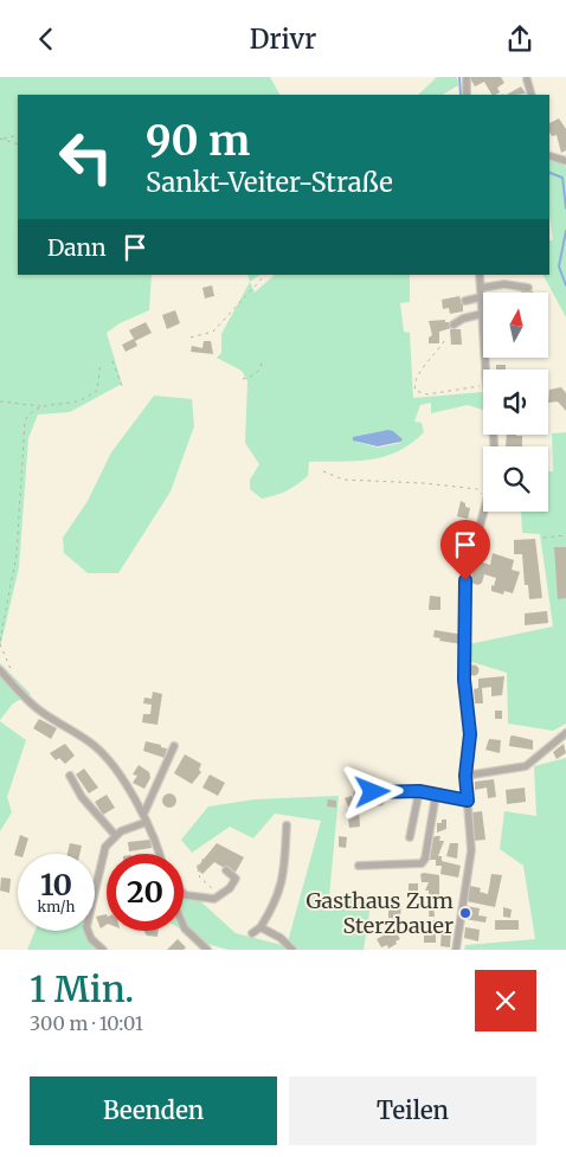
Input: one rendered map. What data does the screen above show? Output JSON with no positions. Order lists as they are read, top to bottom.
{
  "places": ["Gasthaus Zum Sterzbauer"],
  "north": "top",
  "page": {
    "header": "Drivr",
    "turn": ["90 m", "Sankt-Veiter-Straße"],
    "then": "Dann",
    "speed": "10 km/h",
    "limit": "20",
    "heading": ["1 Min.", "300 m · 10:01"],
    "buttons": ["Beenden", "Teilen"]
  }
}
